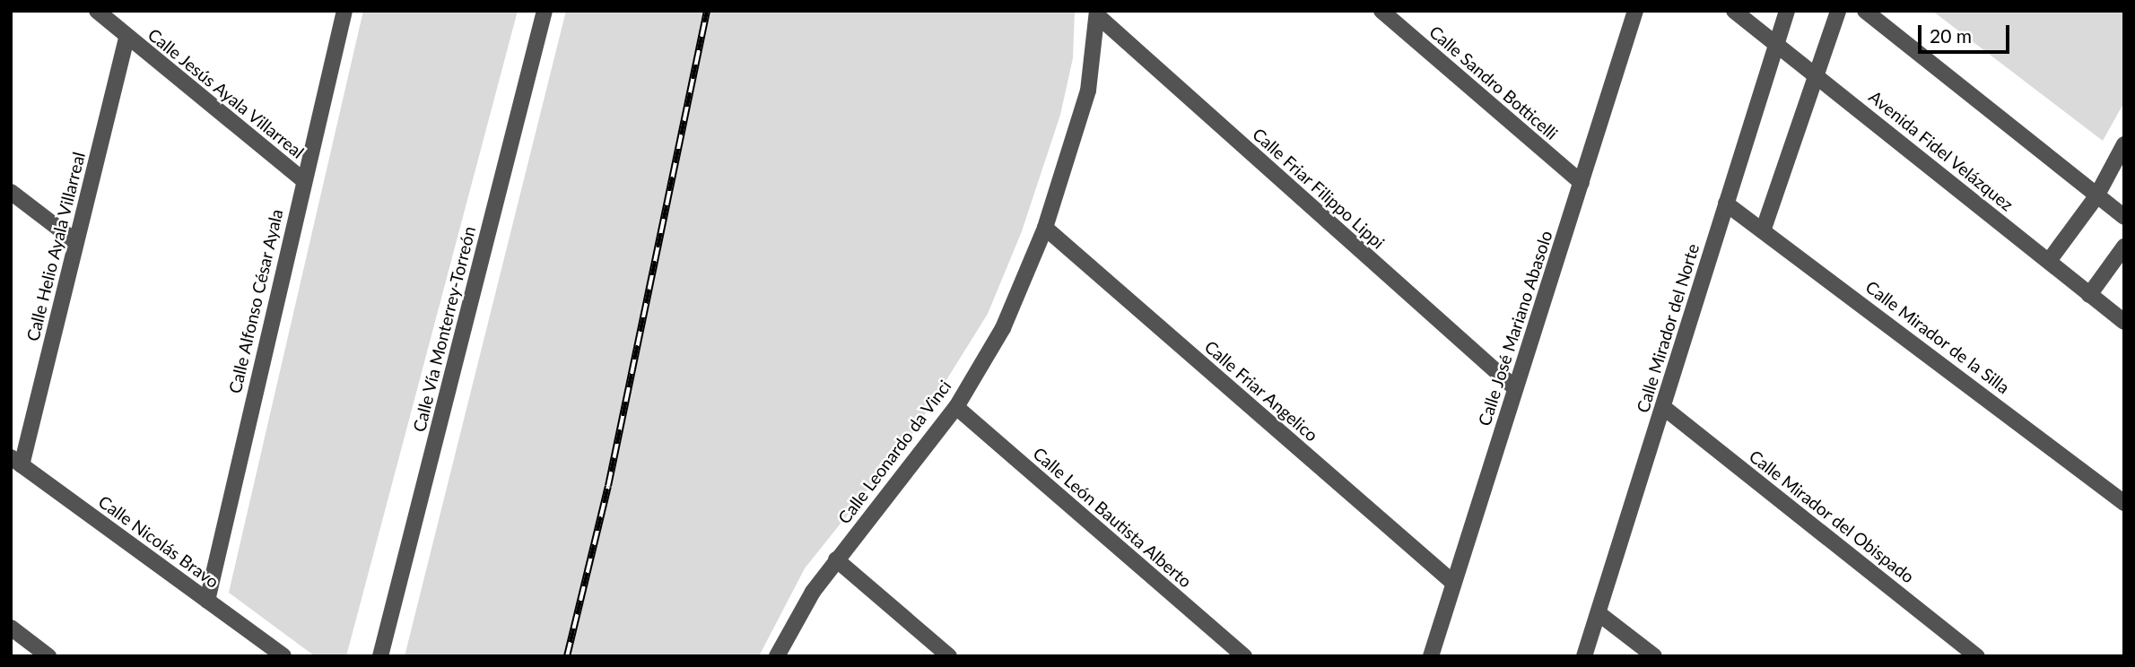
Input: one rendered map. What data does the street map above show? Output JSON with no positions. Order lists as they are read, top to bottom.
{
  "streets": {
    "street": [
      "Calle Sandro Botticelli",
      "Calle Jesús Ayala Villarreal",
      "Avenida Fidel Velázquez",
      "Calle Friar Filippo Lippi",
      "Calle Helio Ayala Villarreal",
      "Calle Alfonso César Ayala",
      "Calle José Mariano Abasolo",
      "Calle Mirador del Norte",
      "Calle Vía Monterrey-Torreón",
      "Calle Mirador de la Silla",
      "Calle Friar Angelico",
      "Calle Leonardo da Vinci",
      "Calle Mirador del Obispado",
      "Calle León Bautista Alberto",
      "Calle Nicolás Bravo"
    ]
  },
  "crossings": [
    ["Calle Sandro Botticelli", "Calle José Mariano Abasolo"],
    ["Calle Jesús Ayala Villarreal", "Calle Helio Ayala Villarreal"],
    ["Calle Jesús Ayala Villarreal", "Calle Alfonso César Ayala"],
    ["Avenida Fidel Velázquez", "Calle Mirador del Norte"],
    ["Calle Friar Filippo Lippi", "Calle José Mariano Abasolo"],
    ["Calle Friar Filippo Lippi", "Calle Leonardo da Vinci"],
    ["Calle Helio Ayala Villarreal", "Calle Nicolás Bravo"],
    ["Calle Alfonso César Ayala", "Calle Nicolás Bravo"],
    ["Calle José Mariano Abasolo", "Calle Friar Angelico"],
    ["Calle Mirador del Norte", "Calle Mirador de la Silla"],
    ["Calle Mirador del Norte", "Calle Mirador del Obispado"],
    ["Calle Friar Angelico", "Calle Leonardo da Vinci"],
    ["Calle Leonardo da Vinci", "Calle León Bautista Alberto"]
  ],
  "scale_bar": "20 m"
}
